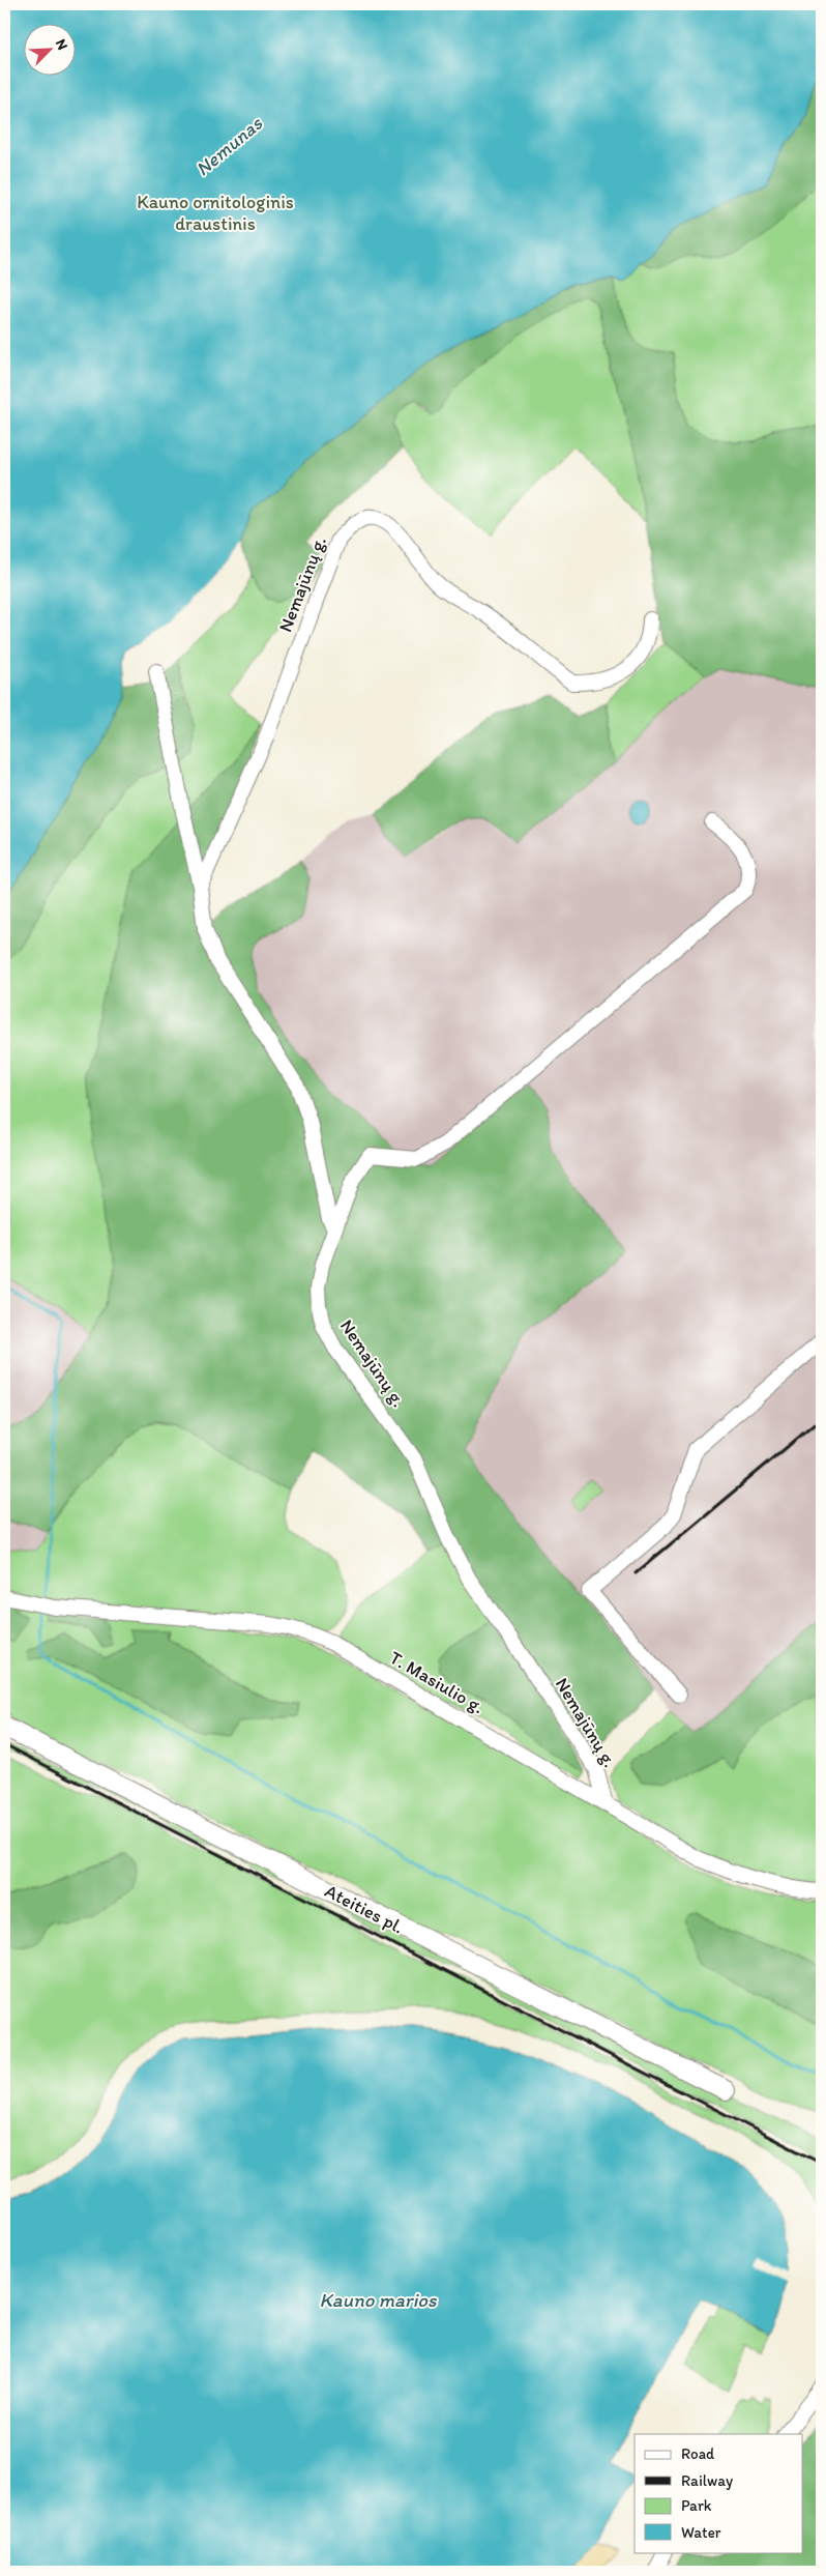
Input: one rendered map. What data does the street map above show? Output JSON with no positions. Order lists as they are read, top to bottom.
{
  "streets": {
    "main road": ["Ateities pl."],
    "street": ["Nemajūnų g.", "T. Masiulio g."]
  },
  "crossings": [
    ["Nemajūnų g.", "T. Masiulio g."]
  ],
  "water": ["Nemunas", "Kauno marios"],
  "parks": ["Kauno ornitologinis draustinis"],
  "legend": [
    "Road",
    "Railway",
    "Park",
    "Water"
  ],
  "north": "top right"
}
